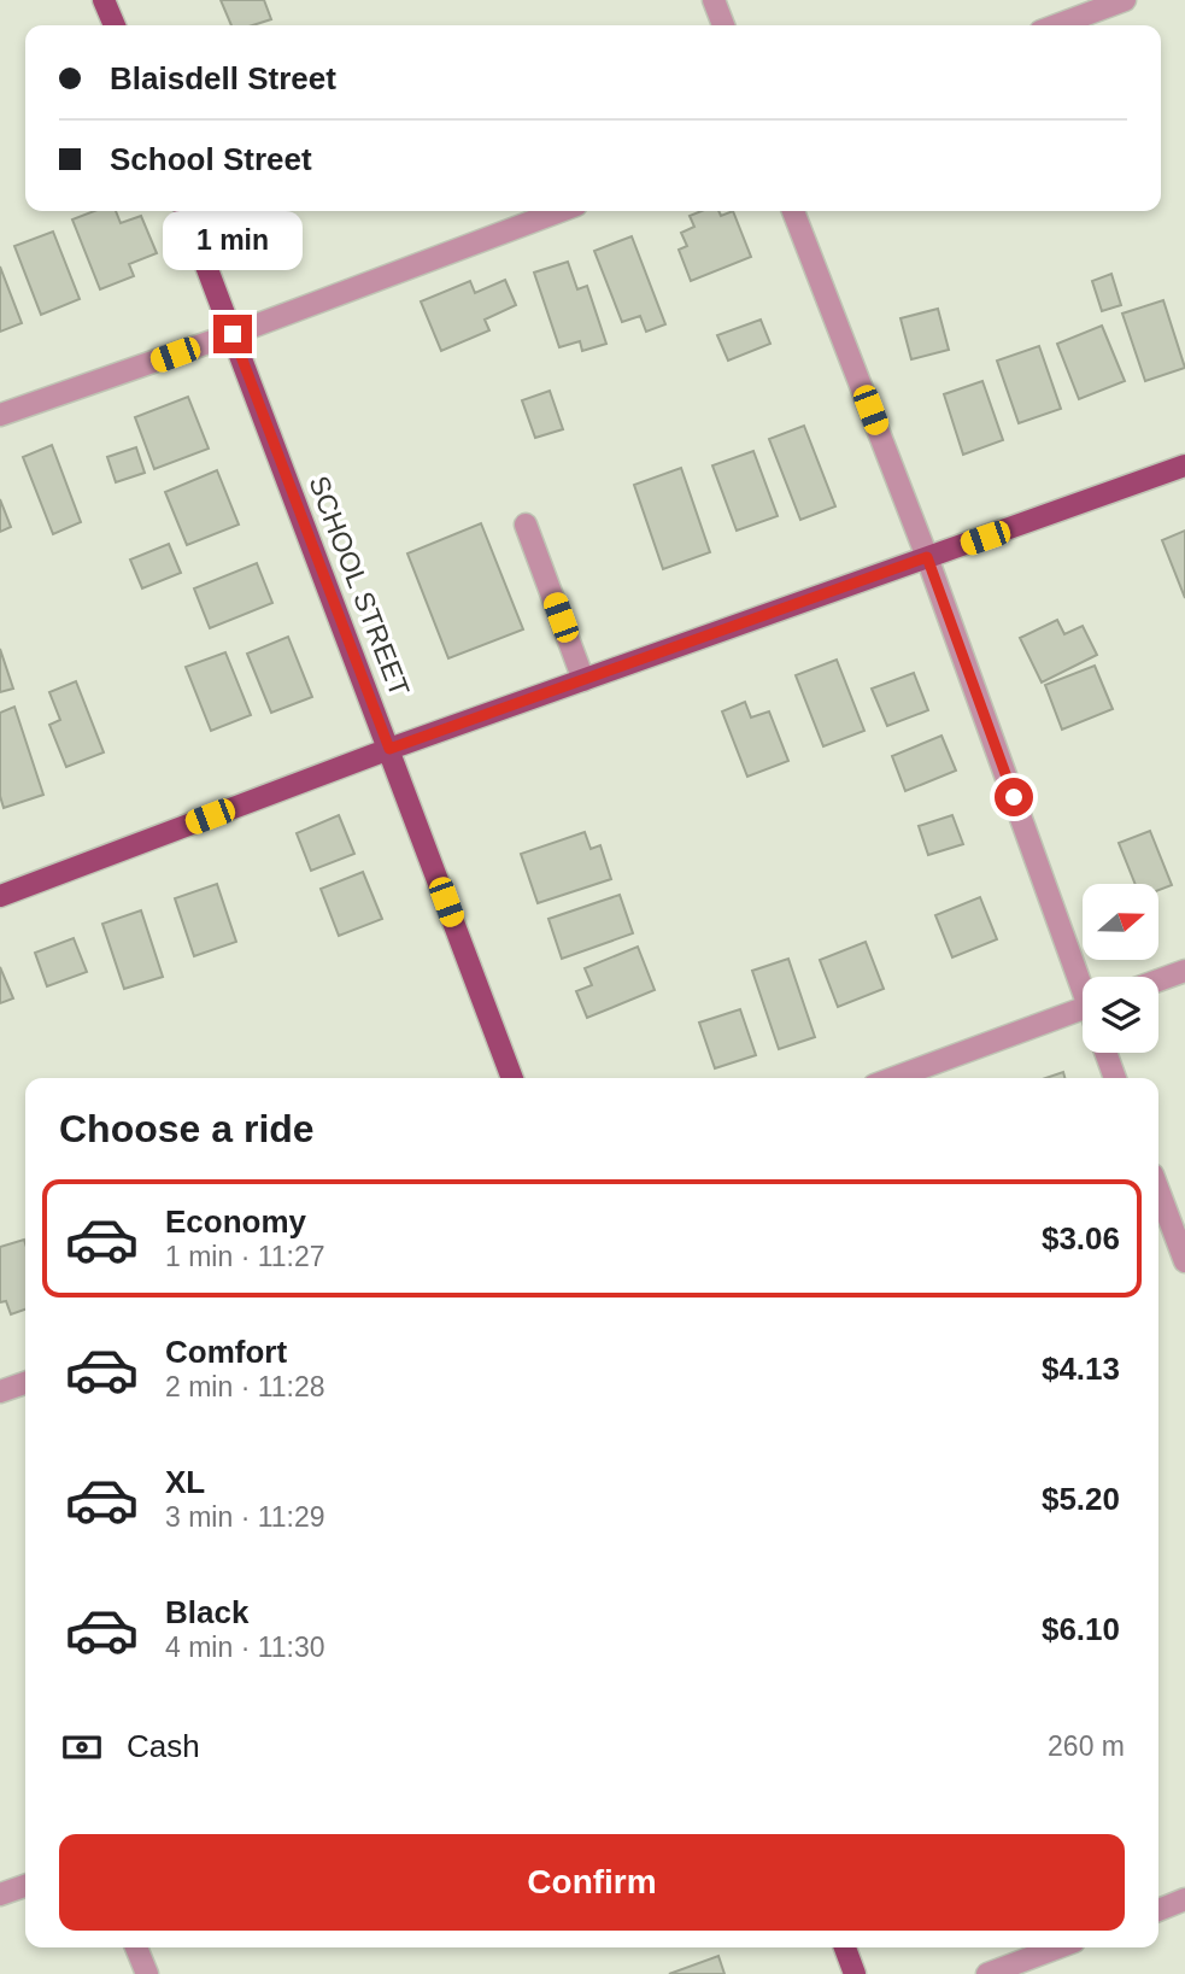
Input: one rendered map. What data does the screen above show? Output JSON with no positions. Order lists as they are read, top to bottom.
{
  "streets": {
    "main road": ["SCHOOL STREET"]
  },
  "north": "right",
  "page": {
    "banner": ["Blaisdell Street", "School Street"],
    "bubble": "1 min",
    "heading": "Choose a ride",
    "list": [
      {
        "name": "Economy",
        "note": "1 min · 11:27",
        "value": "$3.06"
      },
      {
        "name": "Comfort",
        "note": "2 min · 11:28",
        "value": "$4.13"
      },
      {
        "name": "XL",
        "note": "3 min · 11:29",
        "value": "$5.20"
      },
      {
        "name": "Black",
        "note": "4 min · 11:30",
        "value": "$6.10"
      }
    ],
    "pay": ["Cash", "260 m"],
    "buttons": "Confirm"
  }
}
